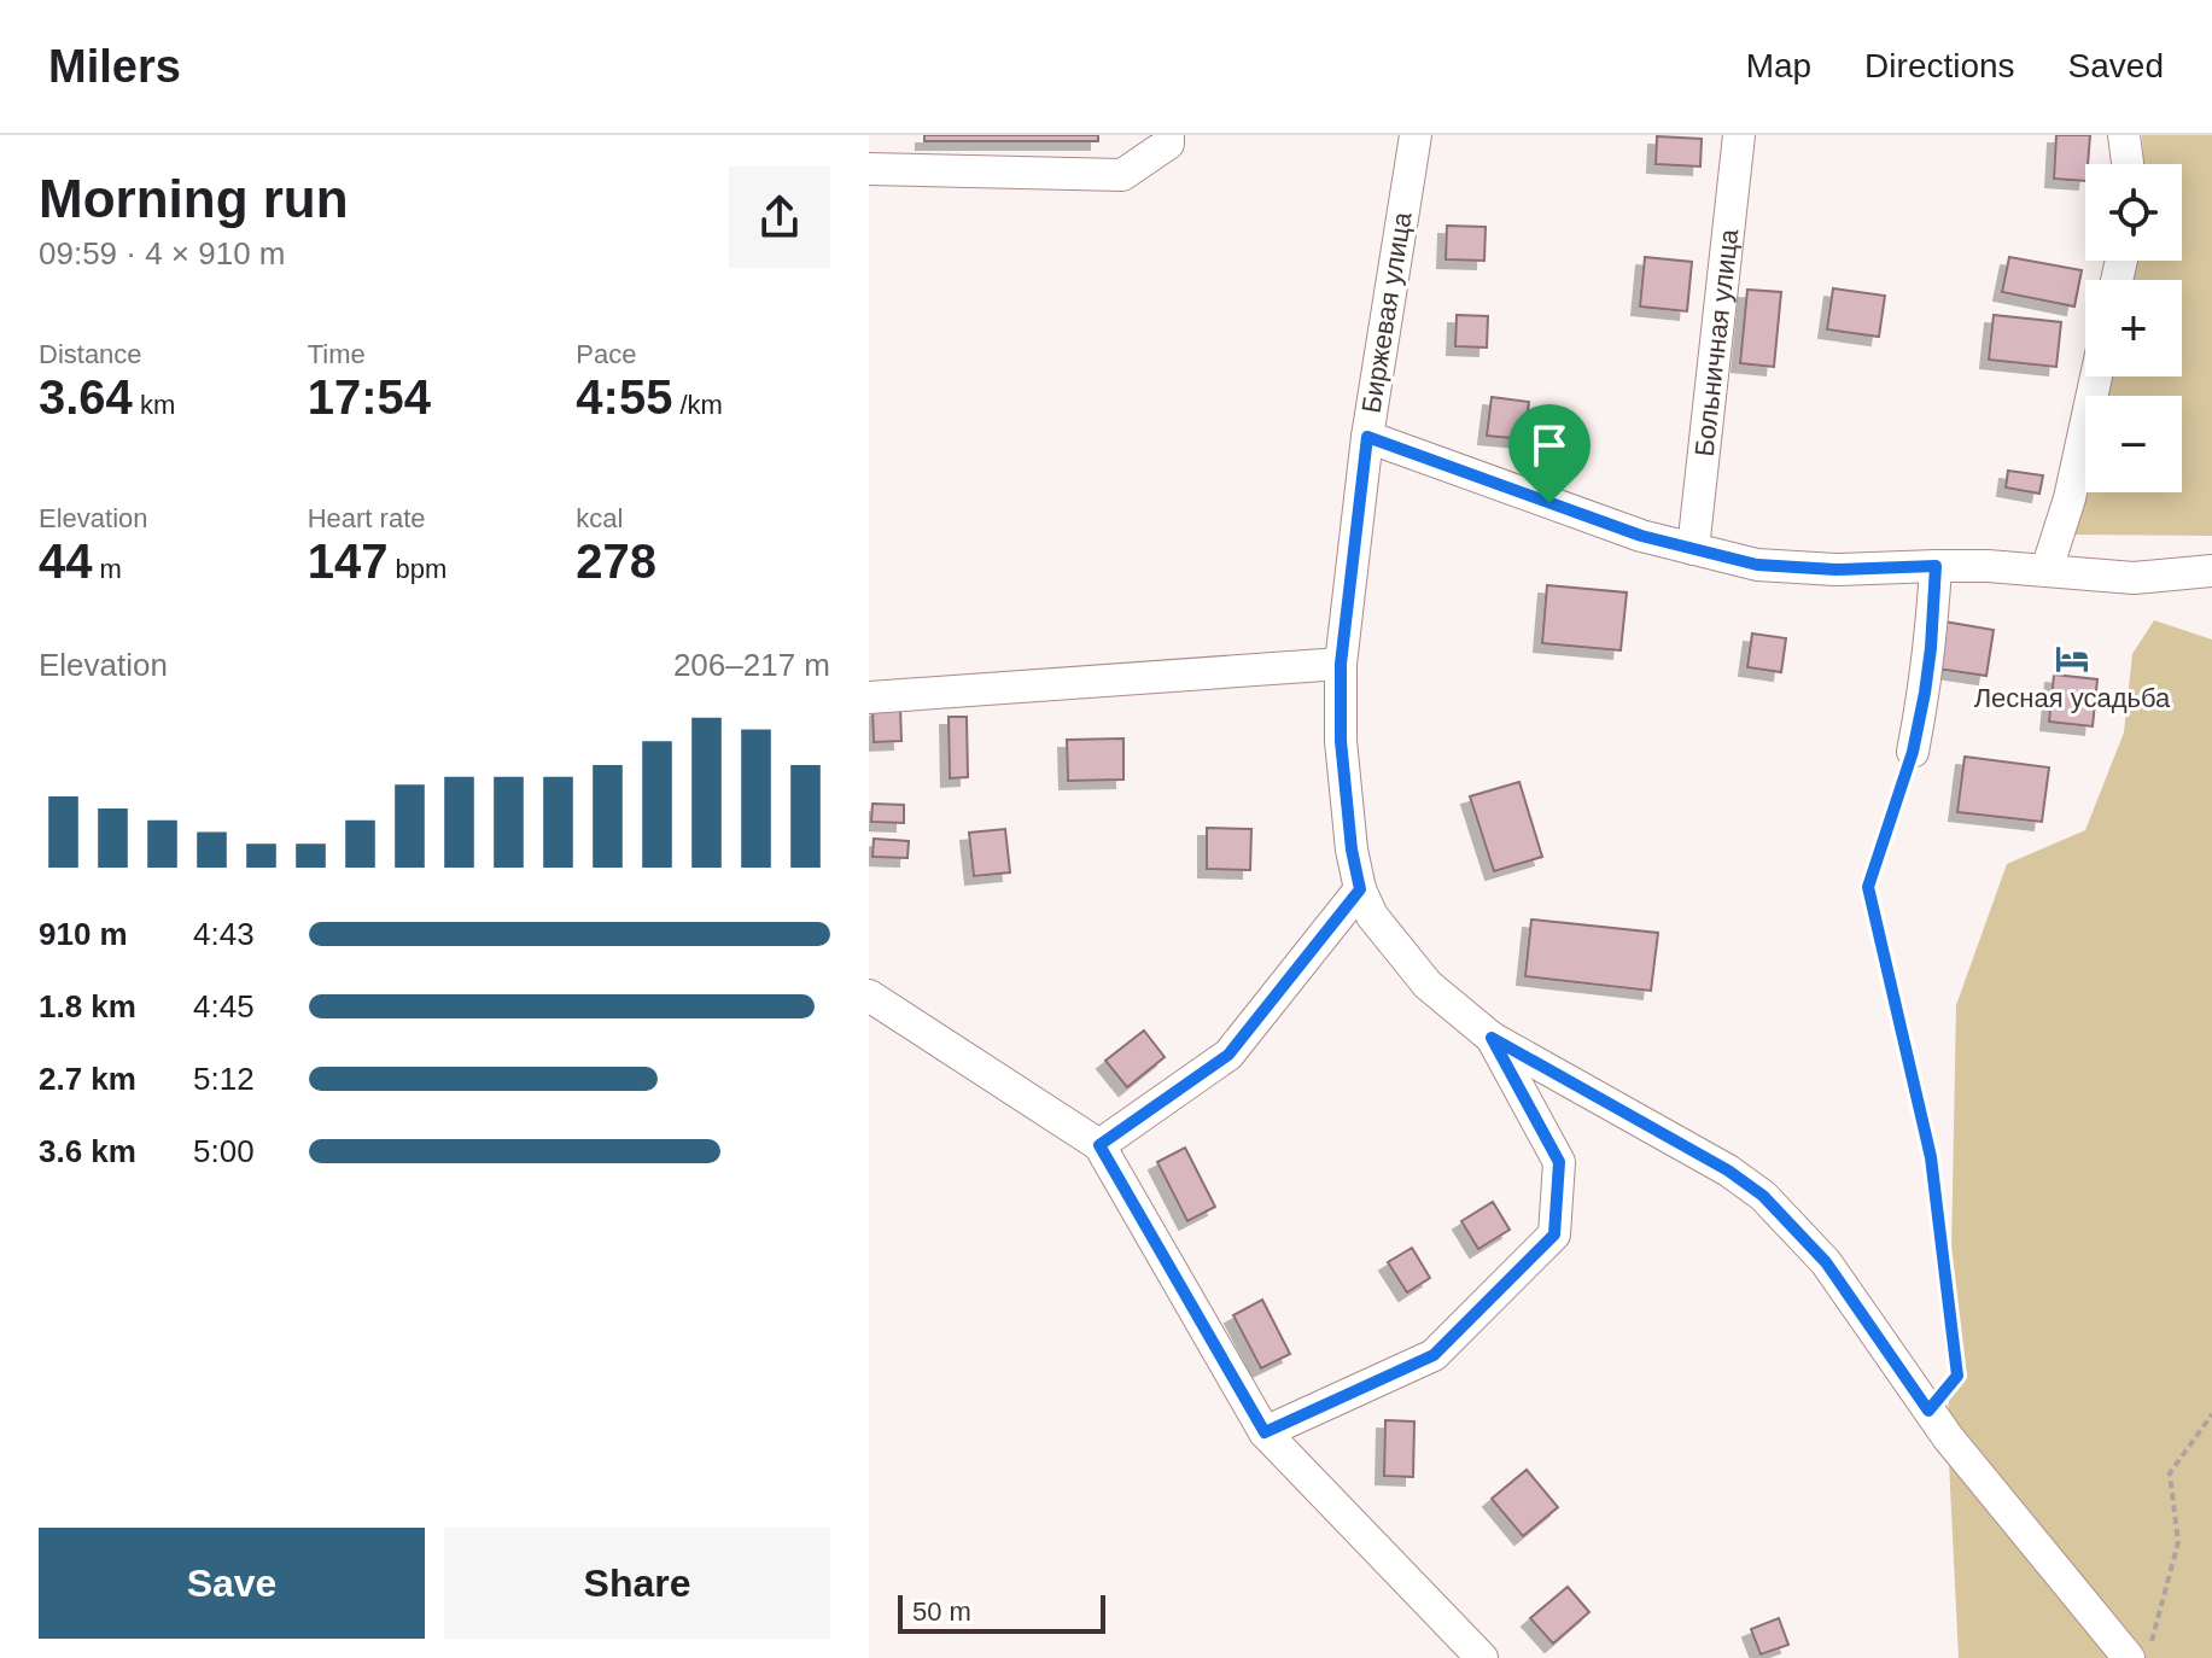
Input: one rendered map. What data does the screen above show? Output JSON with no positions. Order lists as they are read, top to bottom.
{
  "streets": {
    "street": ["Биржевая улица", "Больничная улица"]
  },
  "places": {
    "hotel": ["Лесная усадьба"]
  },
  "scale_bar": "50 m",
  "page": {
    "header": "Milers",
    "nav": ["Map", "Directions", "Saved"],
    "heading": ["Morning run", "09:59 · 4 × 910 m"],
    "map_buttons": ["+", "−"],
    "stats": [
      ["Distance", "3.64 km"],
      ["Time", "17:54"],
      ["Pace", "4:55 /km"],
      ["Elevation", "44 m"],
      ["Heart rate", "147 bpm"],
      ["kcal", "278"]
    ],
    "chart": ["Elevation", "206–217 m"],
    "list": [
      {
        "name": "910 m",
        "note": "4:43"
      },
      {
        "name": "1.8 km",
        "note": "4:45"
      },
      {
        "name": "2.7 km",
        "note": "5:12"
      },
      {
        "name": "3.6 km",
        "note": "5:00"
      }
    ],
    "buttons": ["Save", "Share"],
    "scale": "50 m"
  }
}
